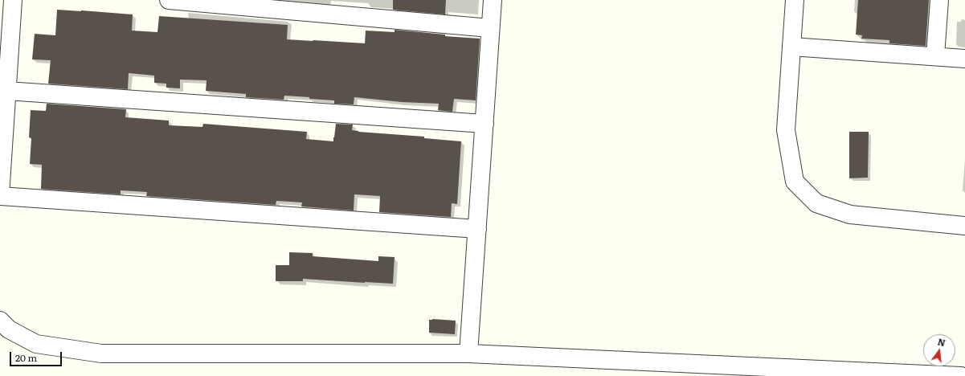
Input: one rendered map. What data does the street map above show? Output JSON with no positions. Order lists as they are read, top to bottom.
{
  "scale_bar": "20 m",
  "north": "top"
}
